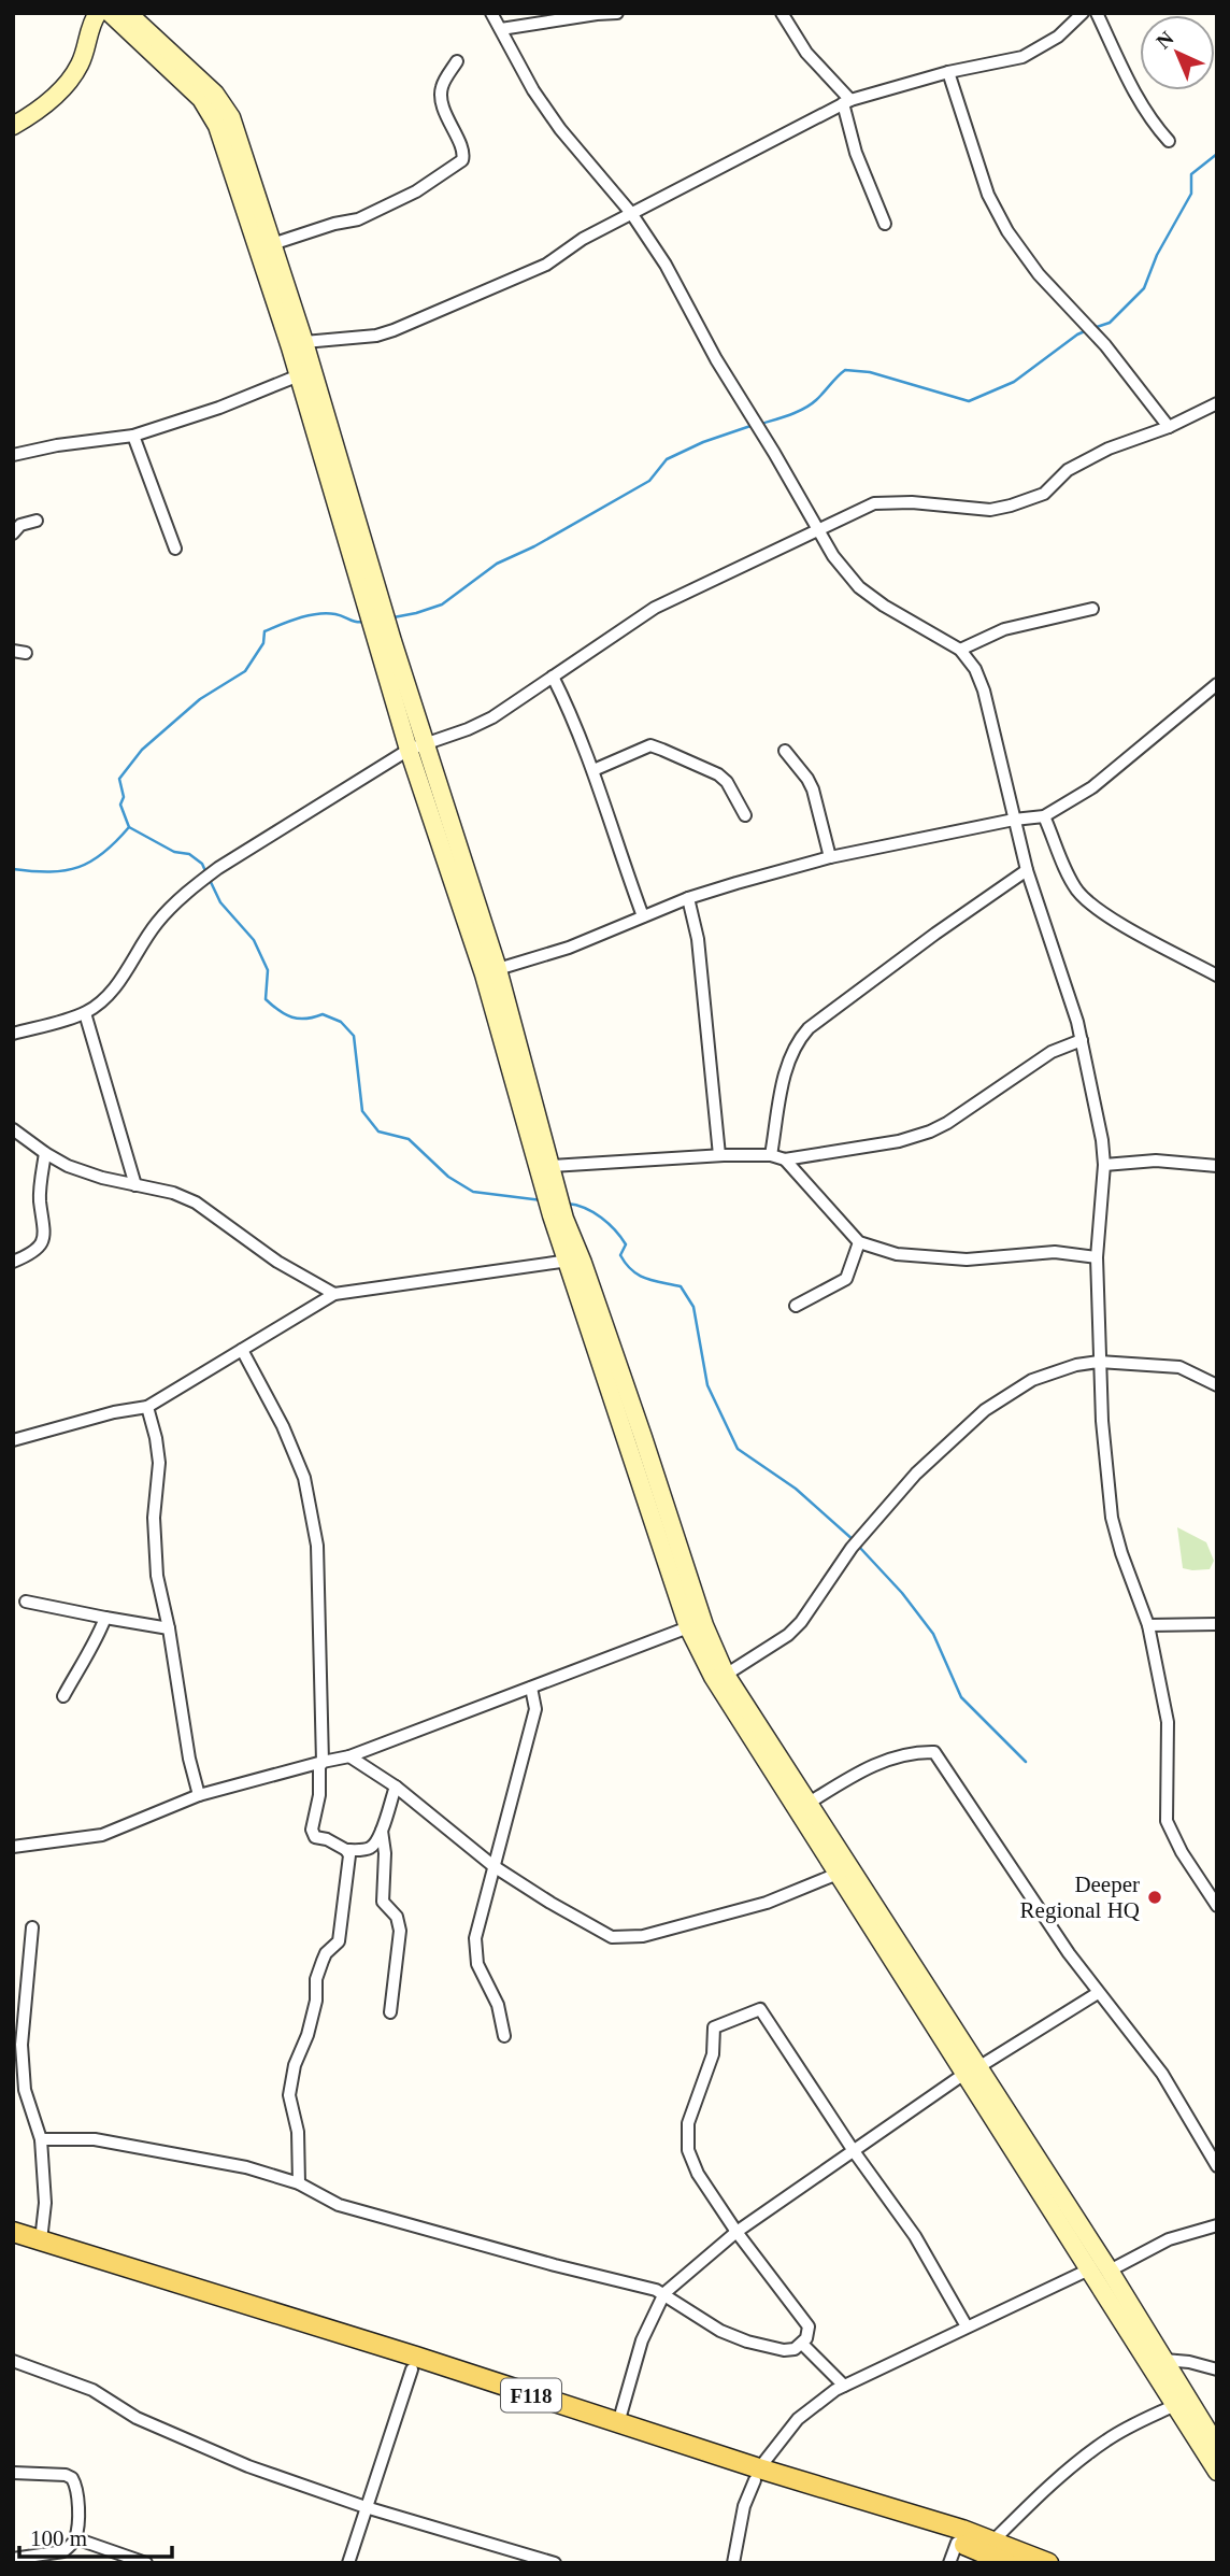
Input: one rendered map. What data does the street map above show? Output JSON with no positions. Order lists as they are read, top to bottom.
{
  "streets": {
    "main road": ["F118"]
  },
  "places": ["Deeper Regional HQ"],
  "scale_bar": "100 m",
  "north": "top left"
}
